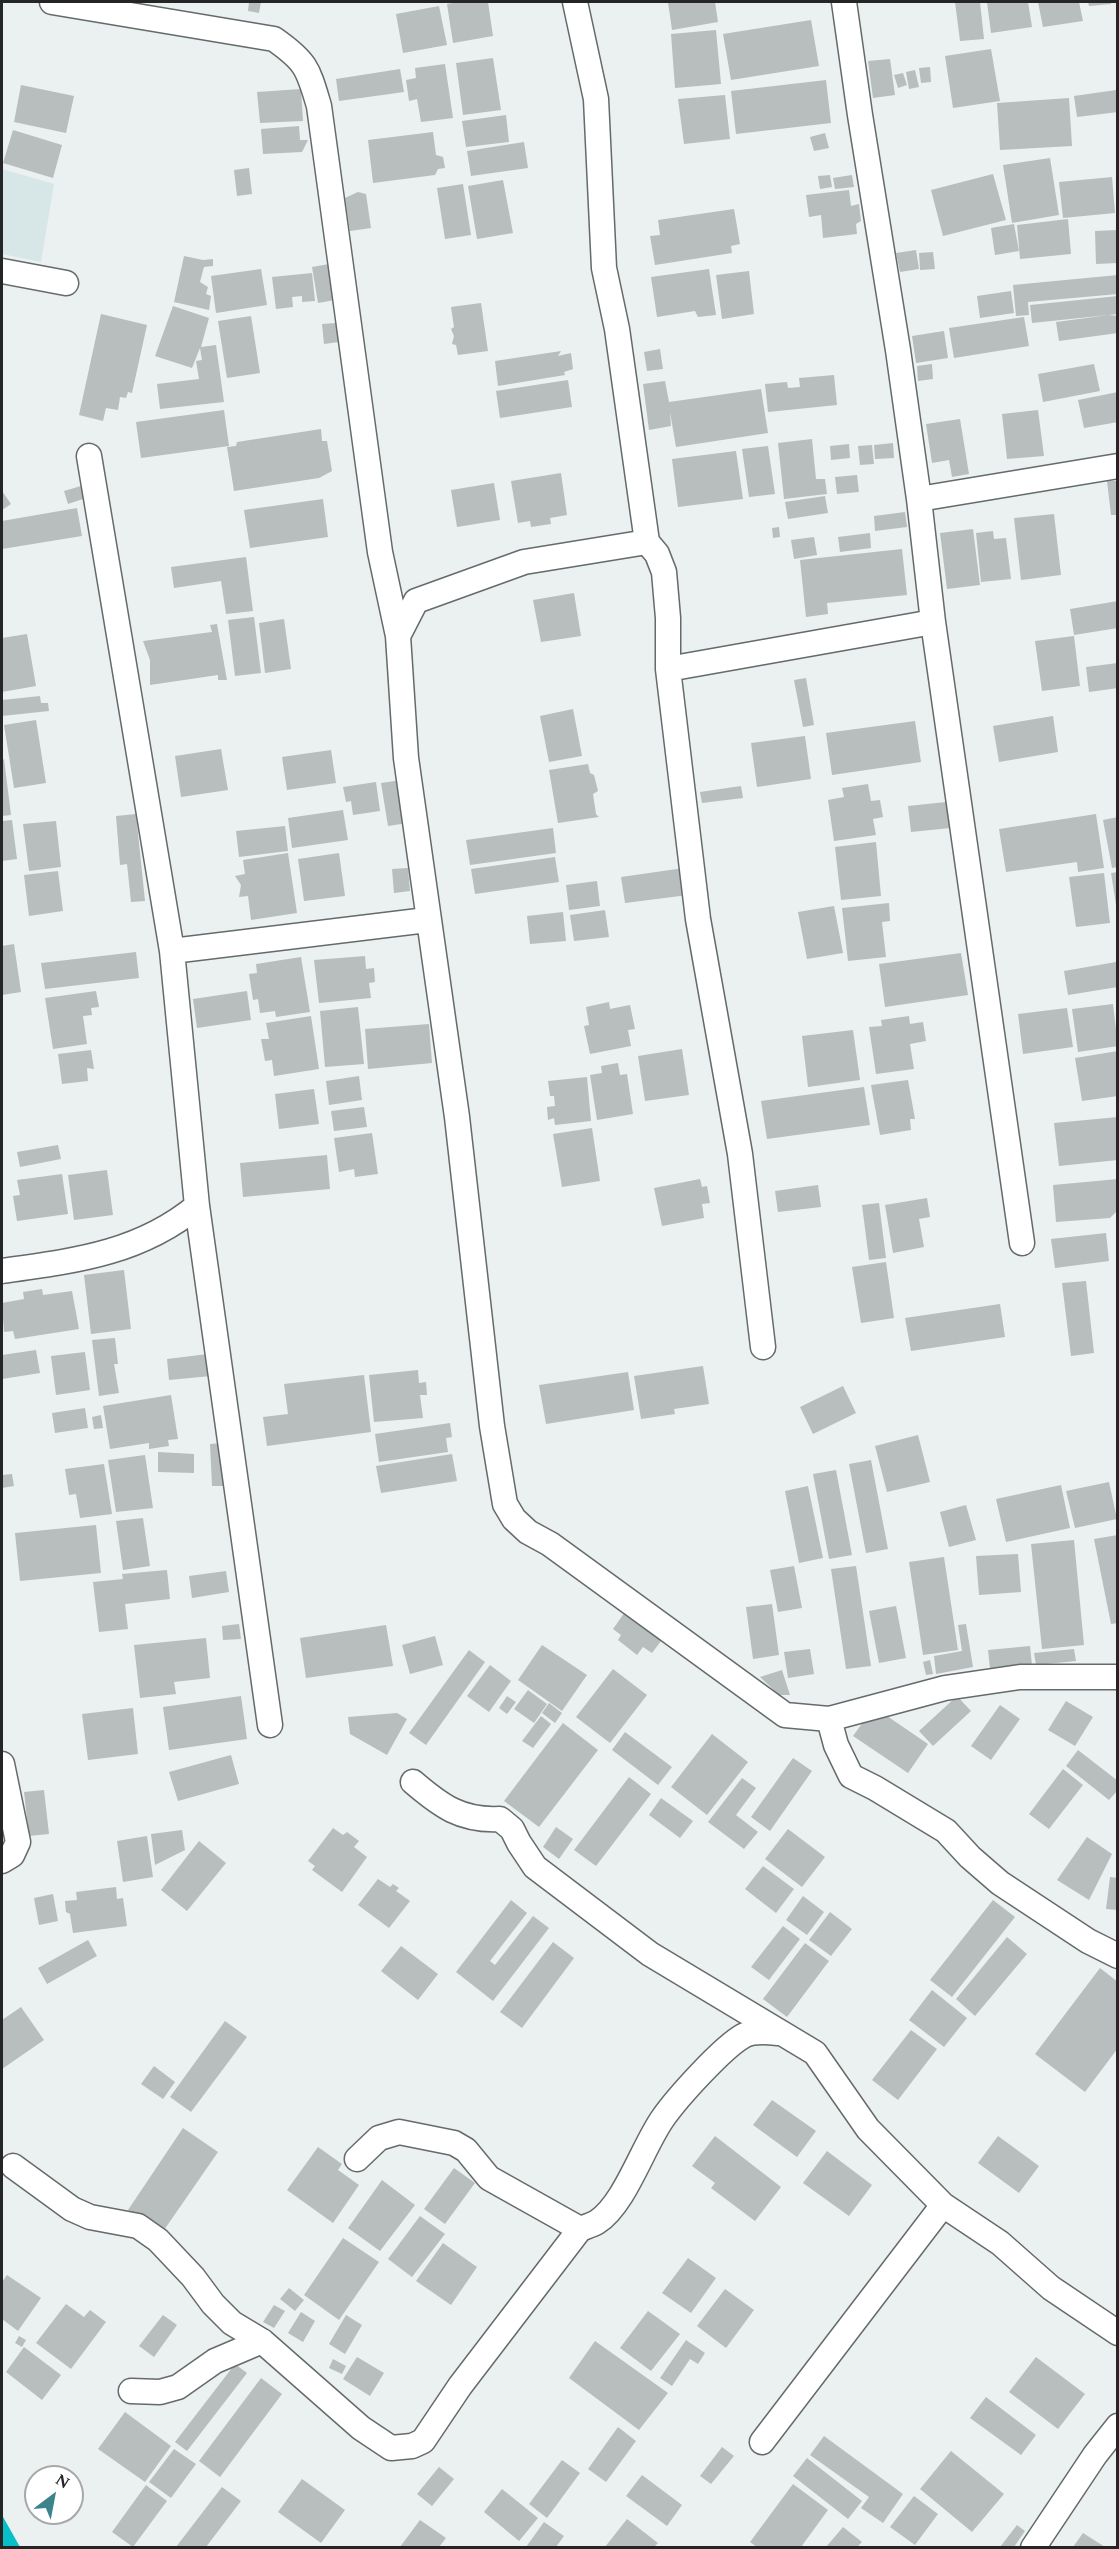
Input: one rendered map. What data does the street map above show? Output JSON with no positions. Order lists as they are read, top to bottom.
{
  "north": "top right"
}
